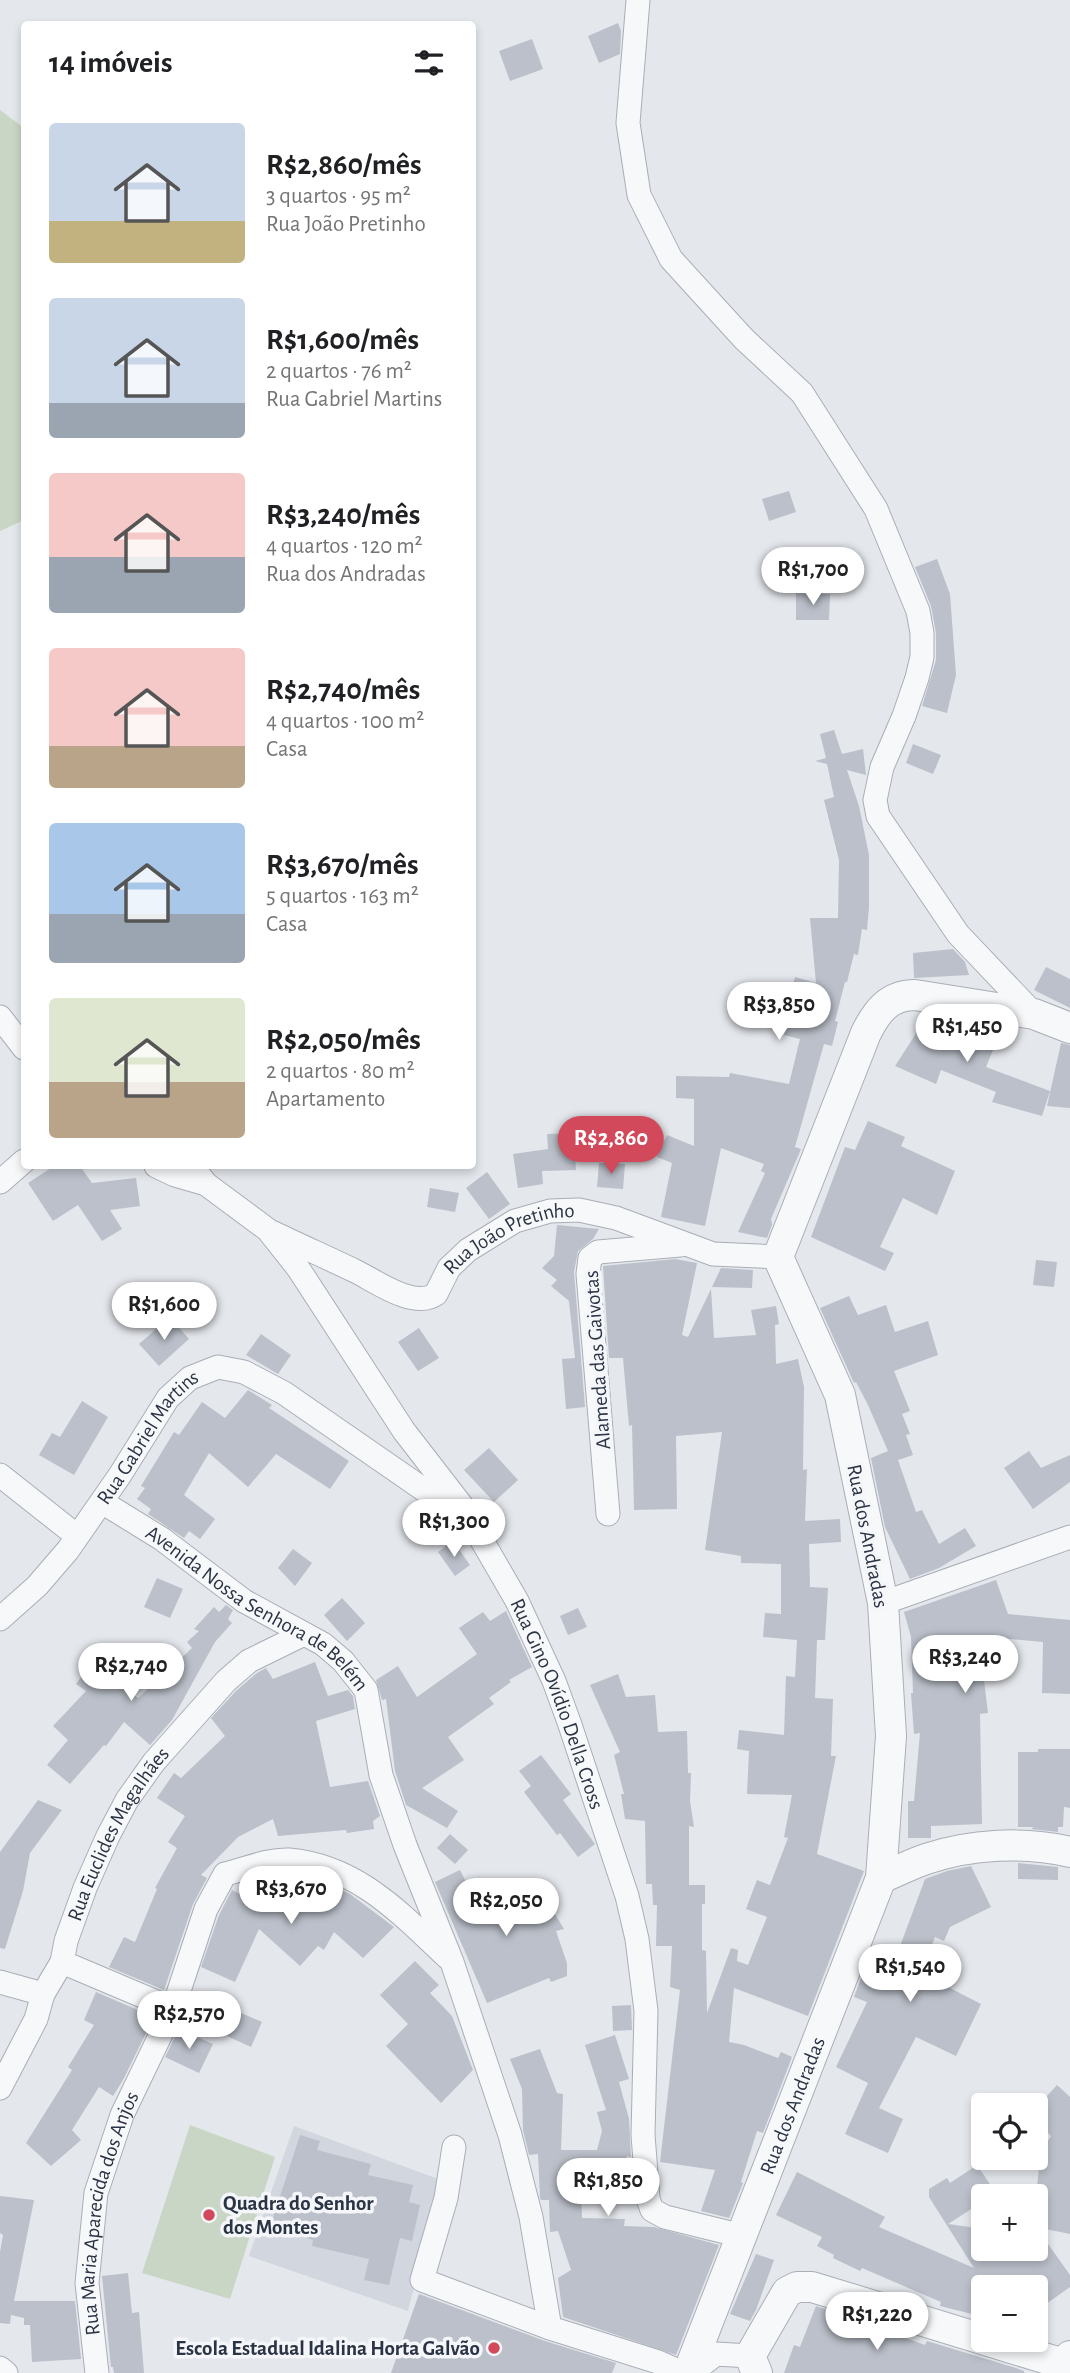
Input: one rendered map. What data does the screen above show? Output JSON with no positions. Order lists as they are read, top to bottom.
{
  "streets": {
    "street": [
      "Rua João Pretinho",
      "Alameda das Gaivotas",
      "Rua Gabriel Martins",
      "Rua dos Andradas",
      "Avenida Nossa Senhora de Belém",
      "Rua Gino Ovídio Della Cross",
      "Rua Euclides Magalhães",
      "Rua Maria Aparecida dos Anjos"
    ]
  },
  "crossings": [
    ["Rua João Pretinho", "Alameda das Gaivotas"],
    ["Rua João Pretinho", "Rua dos Andradas"],
    ["Rua João Pretinho", "Rua Gino Ovídio Della Cross"],
    ["Rua Gabriel Martins", "Avenida Nossa Senhora de Belém"],
    ["Rua Gabriel Martins", "Rua Gino Ovídio Della Cross"],
    ["Rua dos Andradas", "Rua Gino Ovídio Della Cross"],
    ["Avenida Nossa Senhora de Belém", "Rua Euclides Magalhães"],
    ["Avenida Nossa Senhora de Belém", "Rua Maria Aparecida dos Anjos"]
  ],
  "places": ["Quadra do Senhor dos Montes", "Escola Estadual Idalina Horta Galvão"],
  "page": {
    "heading": "14 imóveis",
    "list": [
      {
        "name": "R$2,860/mês",
        "note": "3 quartos · 95 m² · Rua João Pretinho"
      },
      {
        "name": "R$1,600/mês",
        "note": "2 quartos · 76 m² · Rua Gabriel Martins"
      },
      {
        "name": "R$3,240/mês",
        "note": "4 quartos · 120 m² · Rua dos Andradas"
      },
      {
        "name": "R$2,740/mês",
        "note": "4 quartos · 100 m² · Casa"
      },
      {
        "name": "R$3,670/mês",
        "note": "5 quartos · 163 m² · Casa"
      },
      {
        "name": "R$2,050/mês",
        "note": "2 quartos · 80 m² · Apartamento"
      }
    ],
    "price": [
      "R$1,700",
      "R$3,850",
      "R$1,450",
      "R$2,860",
      "R$1,600",
      "R$1,300",
      "R$3,240",
      "R$2,740",
      "R$3,670",
      "R$2,050",
      "R$1,540",
      "R$2,570",
      "R$1,850",
      "R$1,220"
    ],
    "map_buttons": ["+", "−"]
  }
}
